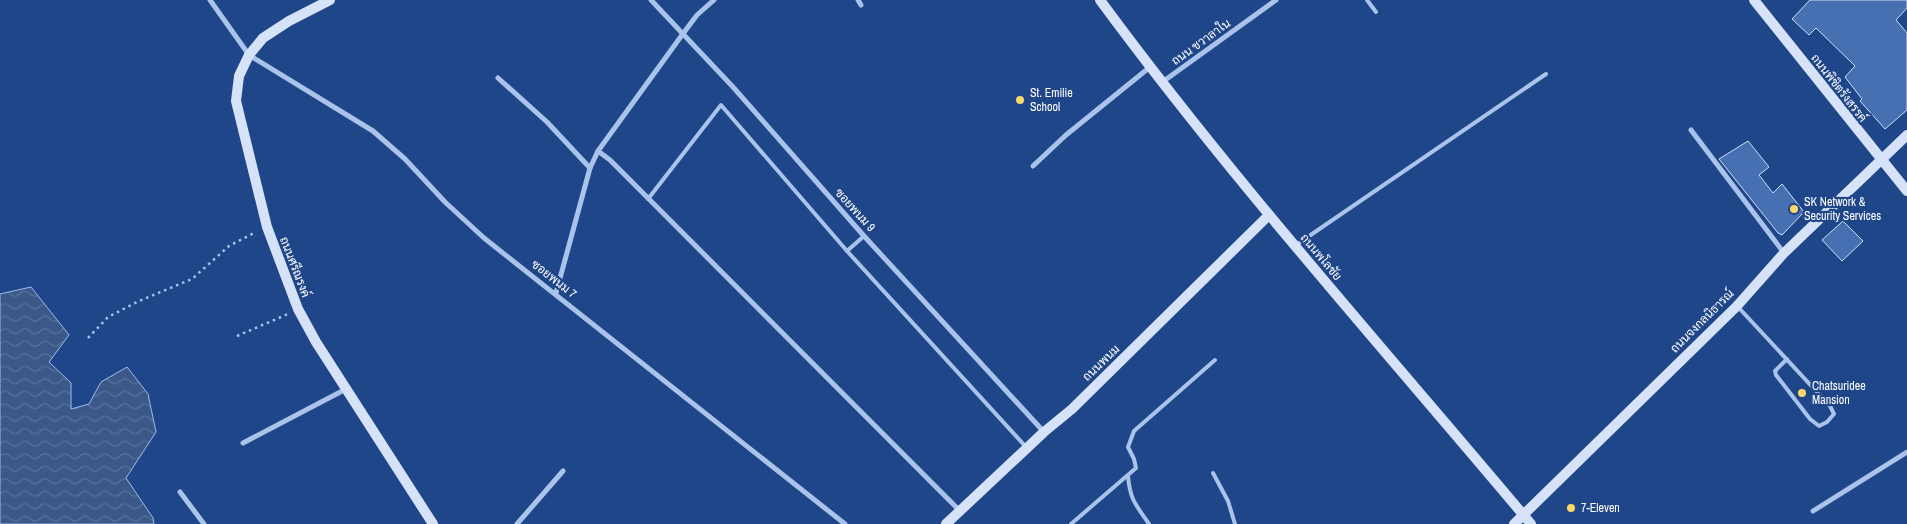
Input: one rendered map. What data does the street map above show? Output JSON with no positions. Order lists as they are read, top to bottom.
{
  "streets": {
    "street": [
      "ถนน ชวาลาใน",
      "ถนนพิชิตรังสรรค์",
      "ซอยพนม 9",
      "ถนนพโลชัย",
      "ถนนศรีณรงค์",
      "ซอยพนม 7",
      "ถนนจงกลนิธารณ์",
      "ถนนพนม"
    ]
  },
  "crossings": [
    ["ถนน ชวาลาใน", "ถนนพโลชัย"],
    ["ถนนพิชิตรังสรรค์", "ถนนจงกลนิธารณ์"],
    ["ซอยพนม 9", "ถนนพนม"],
    ["ถนนพโลชัย", "ถนนจงกลนิธารณ์"],
    ["ถนนพโลชัย", "ถนนพนม"],
    ["ถนนศรีณรงค์", "ซอยพนม 7"]
  ],
  "places": [
    "St. Emilie School",
    "SK Network & Security Services",
    "Chatsuridee Mansion",
    "7-Eleven"
  ]
}
